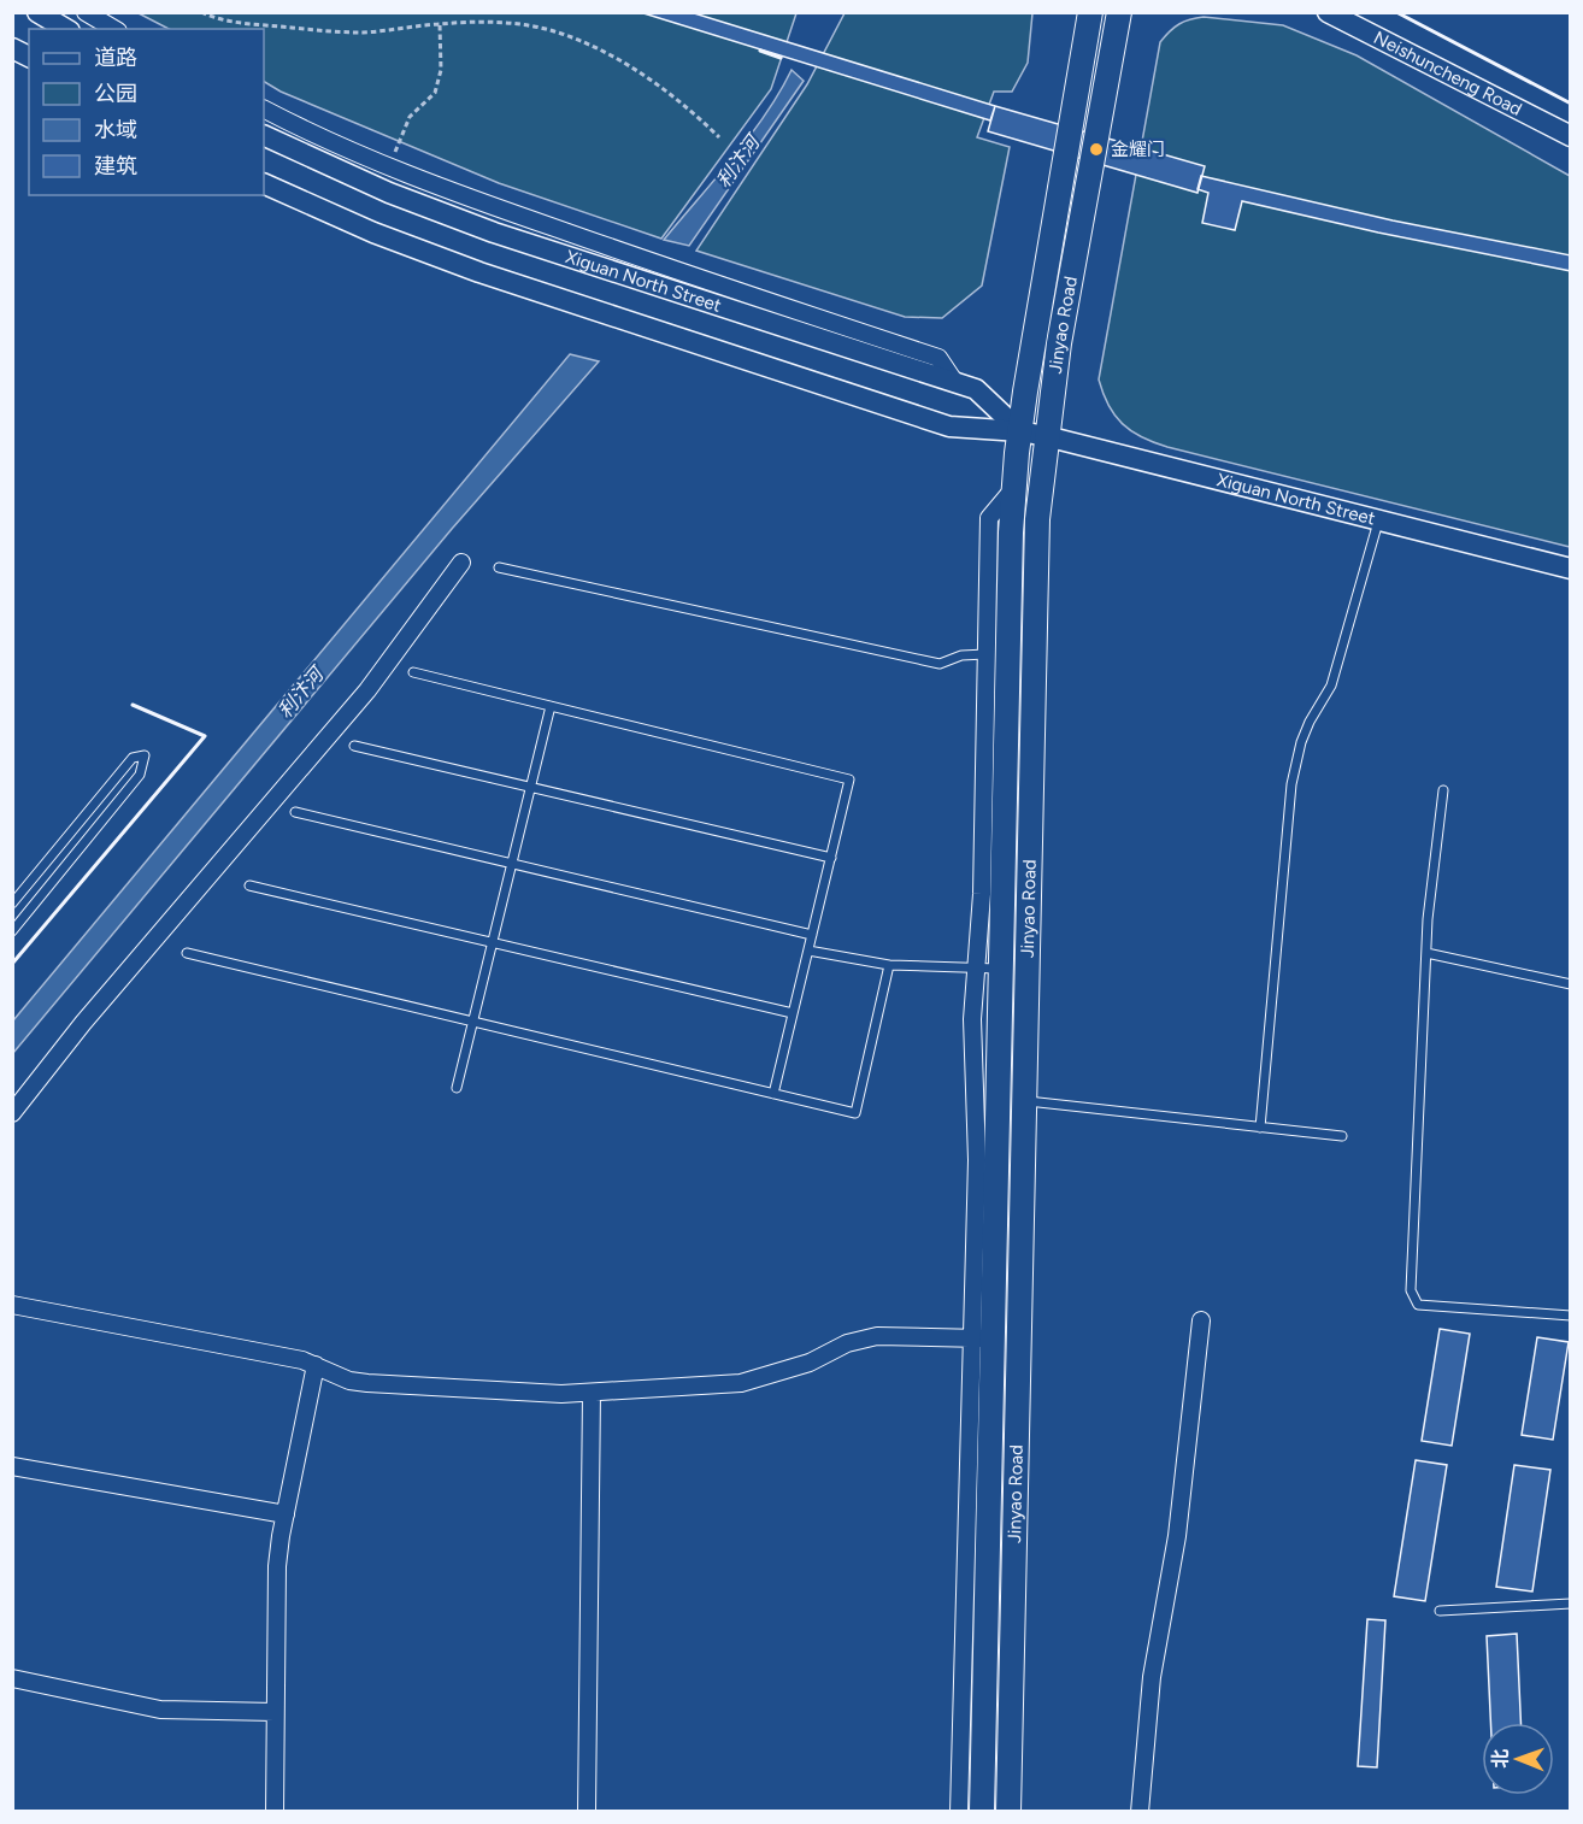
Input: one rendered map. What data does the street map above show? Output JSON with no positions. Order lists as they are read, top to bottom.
{
  "streets": {
    "main road": ["Jinyao Road"],
    "street": ["Neishuncheng Road", "Xiguan North Street"]
  },
  "crossings": [
    ["Xiguan North Street", "Jinyao Road"]
  ],
  "water": ["利汴河"],
  "places": ["金耀门"],
  "legend": [
    "道路",
    "公园",
    "水域",
    "建筑"
  ],
  "north": "left"
}
